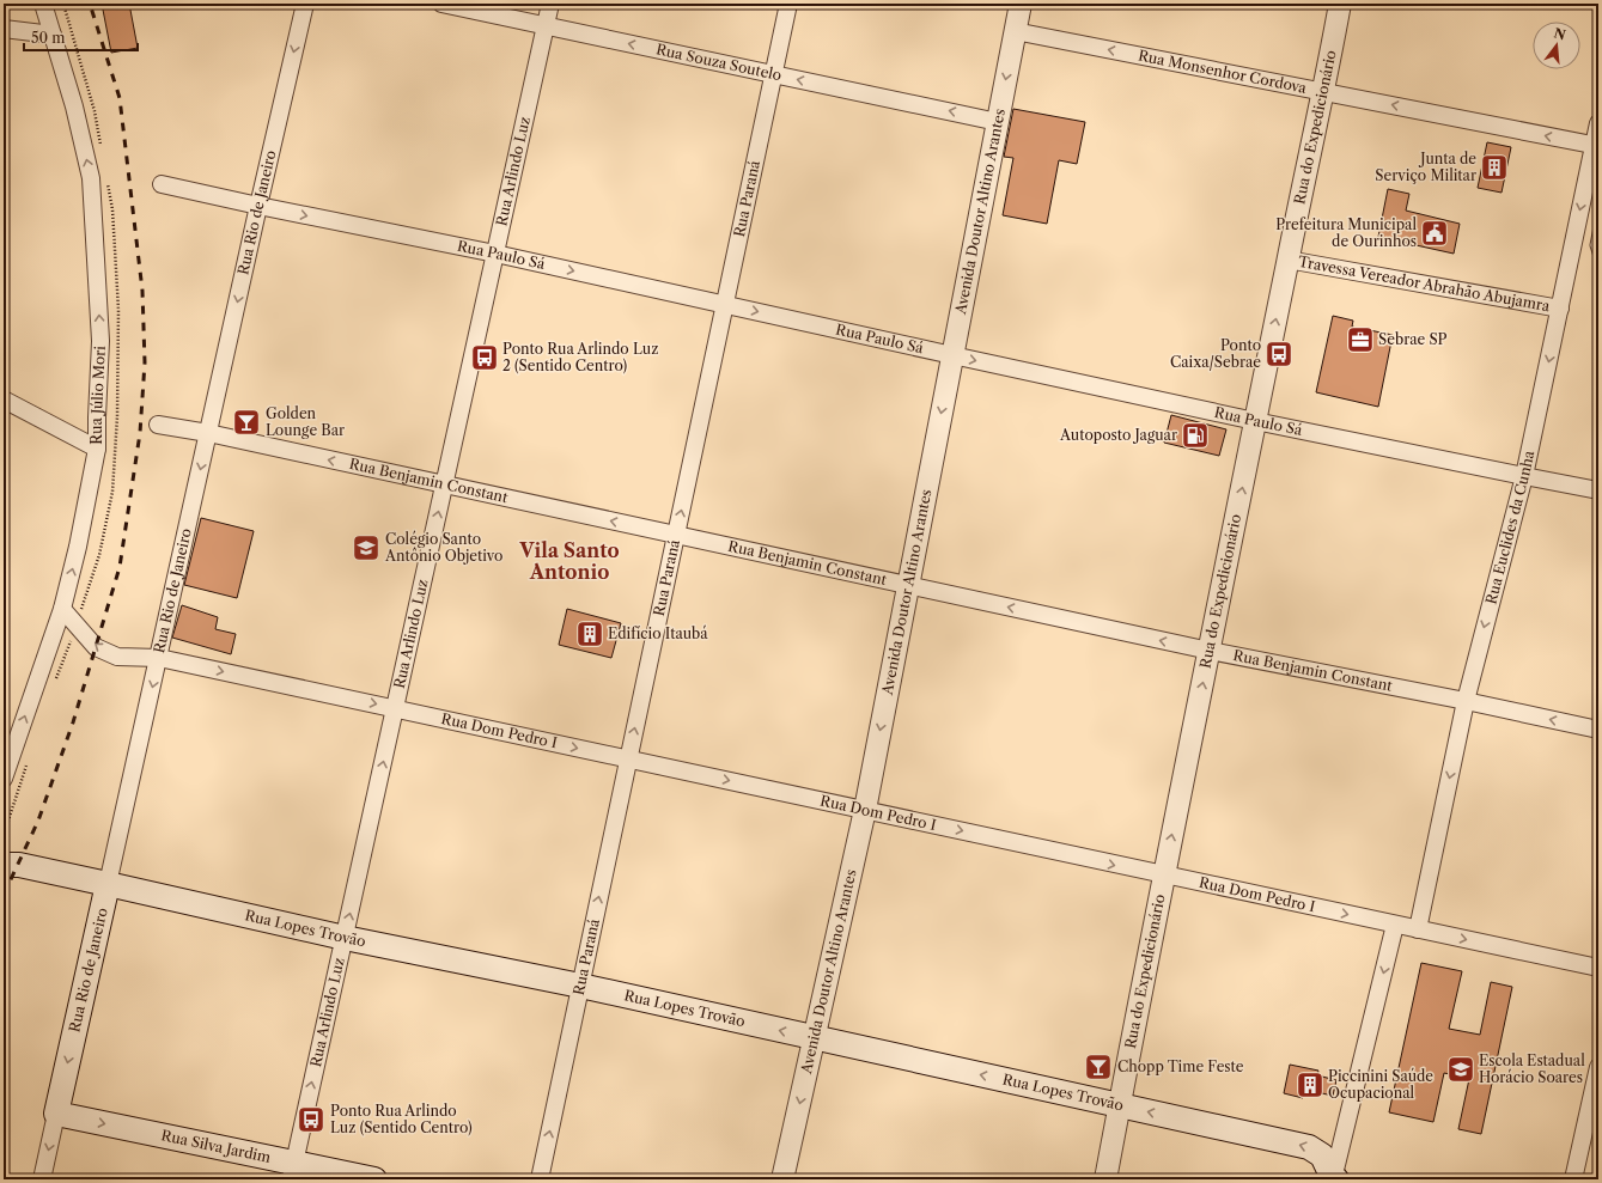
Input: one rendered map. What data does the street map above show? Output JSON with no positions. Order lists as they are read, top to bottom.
{
  "streets": {
    "main road": ["Rua Rio de Janeiro", "Rua Lopes Trovão", "Rua Silva Jardim"],
    "street": [
      "Rua Souza Soutelo",
      "Rua Monsenhor Cordova",
      "Rua do Expedicionário",
      "Rua Arlindo Luz",
      "Rua Paraná",
      "Avenida Doutor Altino Arantes",
      "Rua Paulo Sá",
      "Travessa Vereador Abrahão Abujamra",
      "Rua Júlio Mori",
      "Rua Benjamin Constant",
      "Rua Euclides da Cunha",
      "Rua Dom Pedro I"
    ]
  },
  "crossings": [
    ["Rua Souza Soutelo", "Rua Arlindo Luz"],
    ["Rua Souza Soutelo", "Rua Paraná"],
    ["Rua Souza Soutelo", "Avenida Doutor Altino Arantes"],
    ["Rua Monsenhor Cordova", "Rua do Expedicionário"],
    ["Rua Monsenhor Cordova", "Avenida Doutor Altino Arantes"],
    ["Rua Monsenhor Cordova", "Rua Euclides da Cunha"],
    ["Rua do Expedicionário", "Rua Paulo Sá"],
    ["Rua do Expedicionário", "Travessa Vereador Abrahão Abujamra"],
    ["Rua do Expedicionário", "Rua Benjamin Constant"],
    ["Rua do Expedicionário", "Rua Dom Pedro I"],
    ["Rua do Expedicionário", "Rua Lopes Trovão"],
    ["Rua Arlindo Luz", "Rua Paulo Sá"],
    ["Rua Arlindo Luz", "Rua Benjamin Constant"],
    ["Rua Arlindo Luz", "Rua Dom Pedro I"],
    ["Rua Arlindo Luz", "Rua Lopes Trovão"],
    ["Rua Arlindo Luz", "Rua Silva Jardim"],
    ["Rua Paraná", "Rua Paulo Sá"],
    ["Rua Paraná", "Rua Benjamin Constant"],
    ["Rua Paraná", "Rua Dom Pedro I"],
    ["Rua Paraná", "Rua Lopes Trovão"],
    ["Avenida Doutor Altino Arantes", "Rua Paulo Sá"],
    ["Avenida Doutor Altino Arantes", "Rua Benjamin Constant"],
    ["Avenida Doutor Altino Arantes", "Rua Dom Pedro I"],
    ["Avenida Doutor Altino Arantes", "Rua Lopes Trovão"],
    ["Rua Rio de Janeiro", "Rua Paulo Sá"],
    ["Rua Rio de Janeiro", "Rua Benjamin Constant"],
    ["Rua Rio de Janeiro", "Rua Dom Pedro I"],
    ["Rua Rio de Janeiro", "Rua Lopes Trovão"],
    ["Rua Rio de Janeiro", "Rua Silva Jardim"],
    ["Rua Paulo Sá", "Rua Euclides da Cunha"],
    ["Travessa Vereador Abrahão Abujamra", "Rua Euclides da Cunha"],
    ["Rua Júlio Mori", "Rua Dom Pedro I"],
    ["Rua Benjamin Constant", "Rua Euclides da Cunha"],
    ["Rua Euclides da Cunha", "Rua Dom Pedro I"]
  ],
  "one_way": [
    "Rua Souza Soutelo",
    "Rua Monsenhor Cordova",
    "Rua do Expedicionário",
    "Rua Arlindo Luz",
    "Rua Paraná",
    "Avenida Doutor Altino Arantes",
    "Rua Rio de Janeiro",
    "Rua Paulo Sá",
    "Rua Júlio Mori",
    "Rua Benjamin Constant",
    "Rua Euclides da Cunha",
    "Rua Dom Pedro I",
    "Rua Lopes Trovão",
    "Rua Silva Jardim"
  ],
  "districts": ["Vila Santo Antonio"],
  "places": {
    "building": ["Junta de Serviço Militar", "Edifício Itaubá", "Piccinini Saúde Ocupacional"],
    "public building": ["Prefeitura Municipal de Ourinhos"],
    "office": ["Sebrae SP"],
    "bus stop": ["Ponto Caixa/Sebrae", "Ponto Rua Arlindo Luz 2 (Sentido Centro)", "Ponto Rua Arlindo Luz (Sentido Centro)"],
    "bar": ["Golden Lounge Bar", "Chopp Time Feste"],
    "fuel station": ["Autoposto Jaguar"],
    "school or university": ["Colégio Santo Antônio Objetivo", "Escola Estadual Horácio Soares"]
  },
  "scale_bar": "50 m",
  "north": "top"
}
